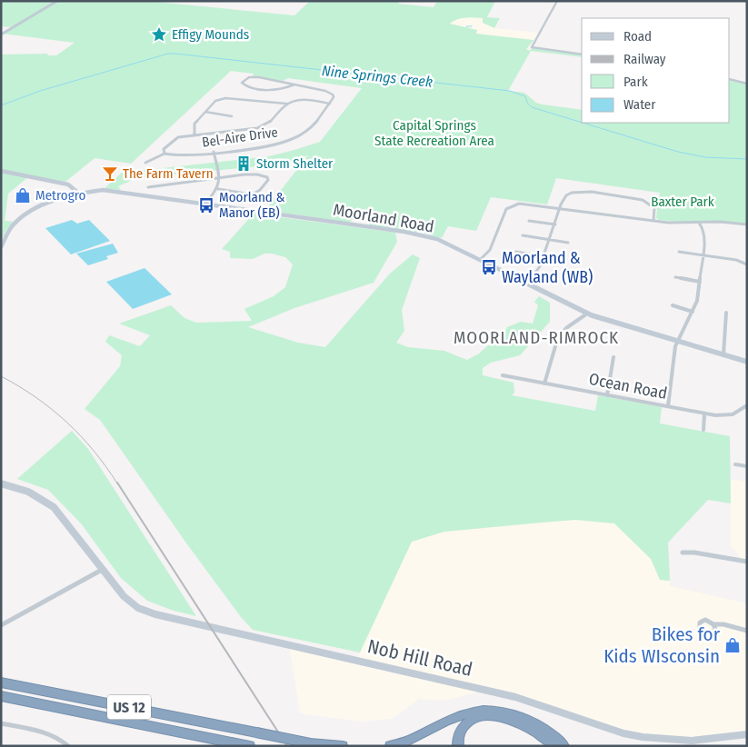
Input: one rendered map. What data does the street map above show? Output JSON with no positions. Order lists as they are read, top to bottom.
{
  "streets": {
    "highway": ["US 12"],
    "street": [
      "Bel-Aire Drive",
      "Moorland Road",
      "Ocean Road",
      "Nob Hill Road"
    ]
  },
  "districts": ["MOORLAND-RIMROCK"],
  "water": ["Nine Springs Creek"],
  "parks": ["Capital Springs State Recreation Area", "Baxter Park"],
  "places": {
    "place": ["Effigy Mounds"],
    "building": ["Storm Shelter"],
    "bar": ["The Farm Tavern"],
    "shop": ["Metrogro", "Bikes for Kids WIsconsin"],
    "bus stop": ["Moorland & Manor (EB)", "Moorland & Wayland (WB)"]
  },
  "legend": [
    "Road",
    "Railway",
    "Park",
    "Water"
  ]
}
